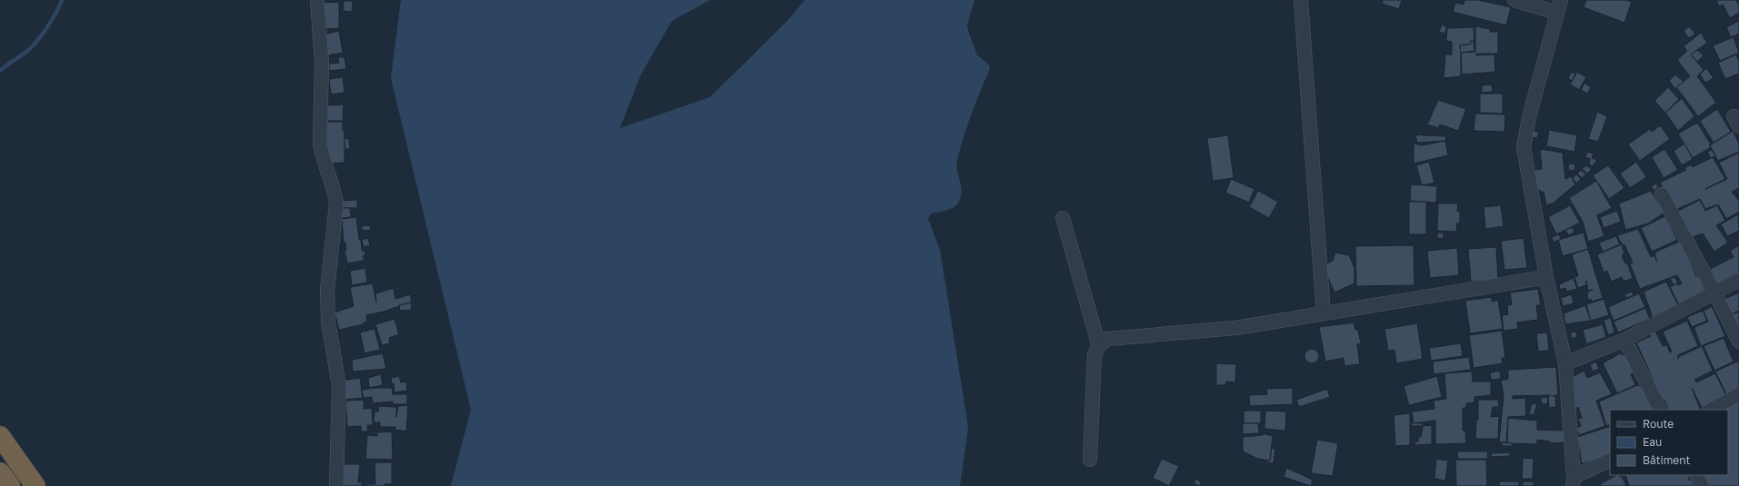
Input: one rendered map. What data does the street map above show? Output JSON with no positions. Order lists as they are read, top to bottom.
{
  "legend": ["Route", "Eau", "Bâtiment"]
}
